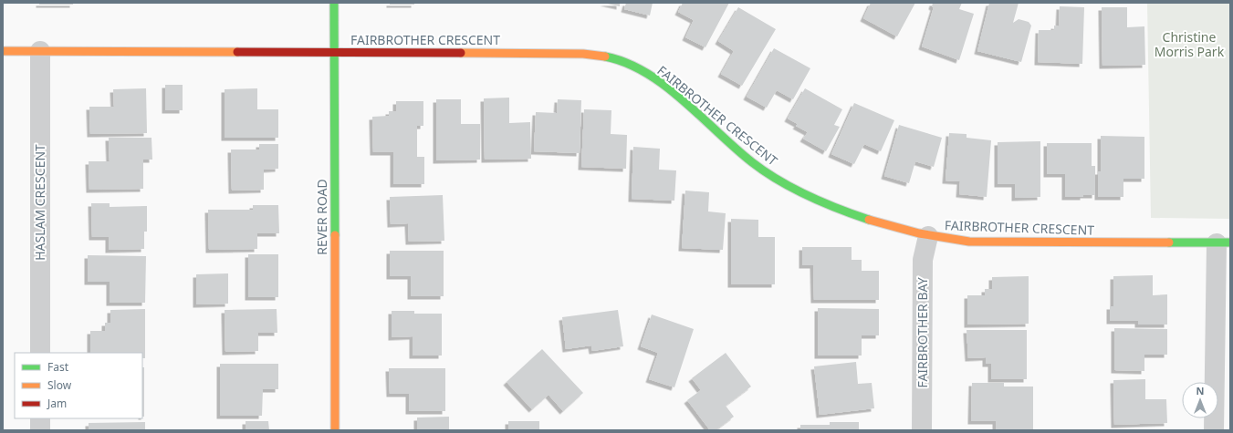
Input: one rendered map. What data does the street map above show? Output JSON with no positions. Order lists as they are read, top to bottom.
{
  "streets": {
    "street": [
      "FAIRBROTHER CRESCENT",
      "HASLAM CRESCENT",
      "REVER ROAD",
      "FAIRBROTHER BAY"
    ]
  },
  "crossings": [
    ["FAIRBROTHER CRESCENT", "REVER ROAD"],
    ["FAIRBROTHER CRESCENT", "FAIRBROTHER BAY"]
  ],
  "parks": ["Christine Morris Park"],
  "legend": ["Fast", "Slow", "Jam"],
  "north": "top"
}
